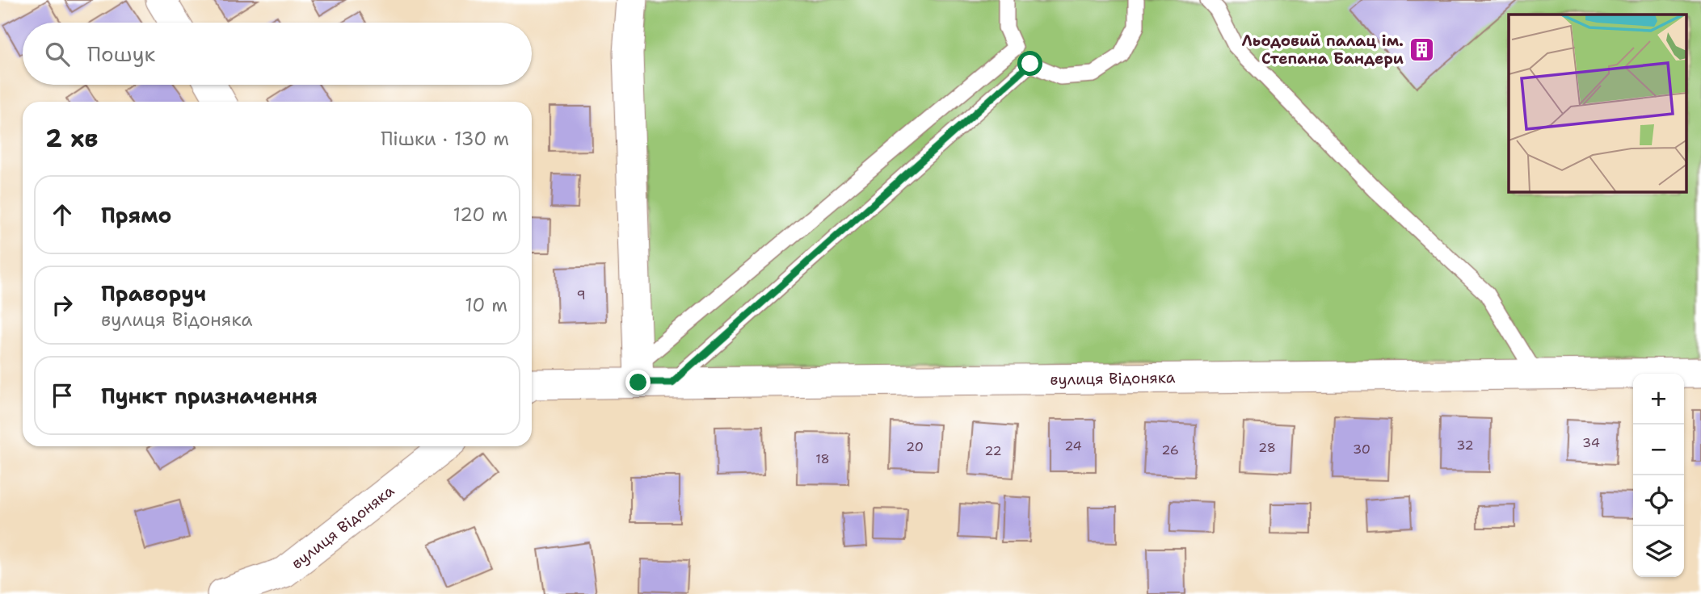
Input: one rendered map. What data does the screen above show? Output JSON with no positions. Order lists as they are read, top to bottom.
{
  "streets": {
    "street": ["вулиця Відоняка"]
  },
  "places": {
    "building": ["Льодовий палац ім. Степана Бандери"]
  },
  "house_numbers": [
    "9",
    "34",
    "32",
    "24",
    "20",
    "28",
    "30",
    "26",
    "22",
    "18"
  ],
  "page": {
    "search": "Пошук",
    "heading": ["2 хв", "Пішки · 130 m"],
    "list": [
      ["Прямо", "120 m"],
      ["Праворуч", "вулиця Відоняка", "10 m"],
      "Пункт призначення"
    ],
    "map_buttons": ["+", "−"]
  }
}
